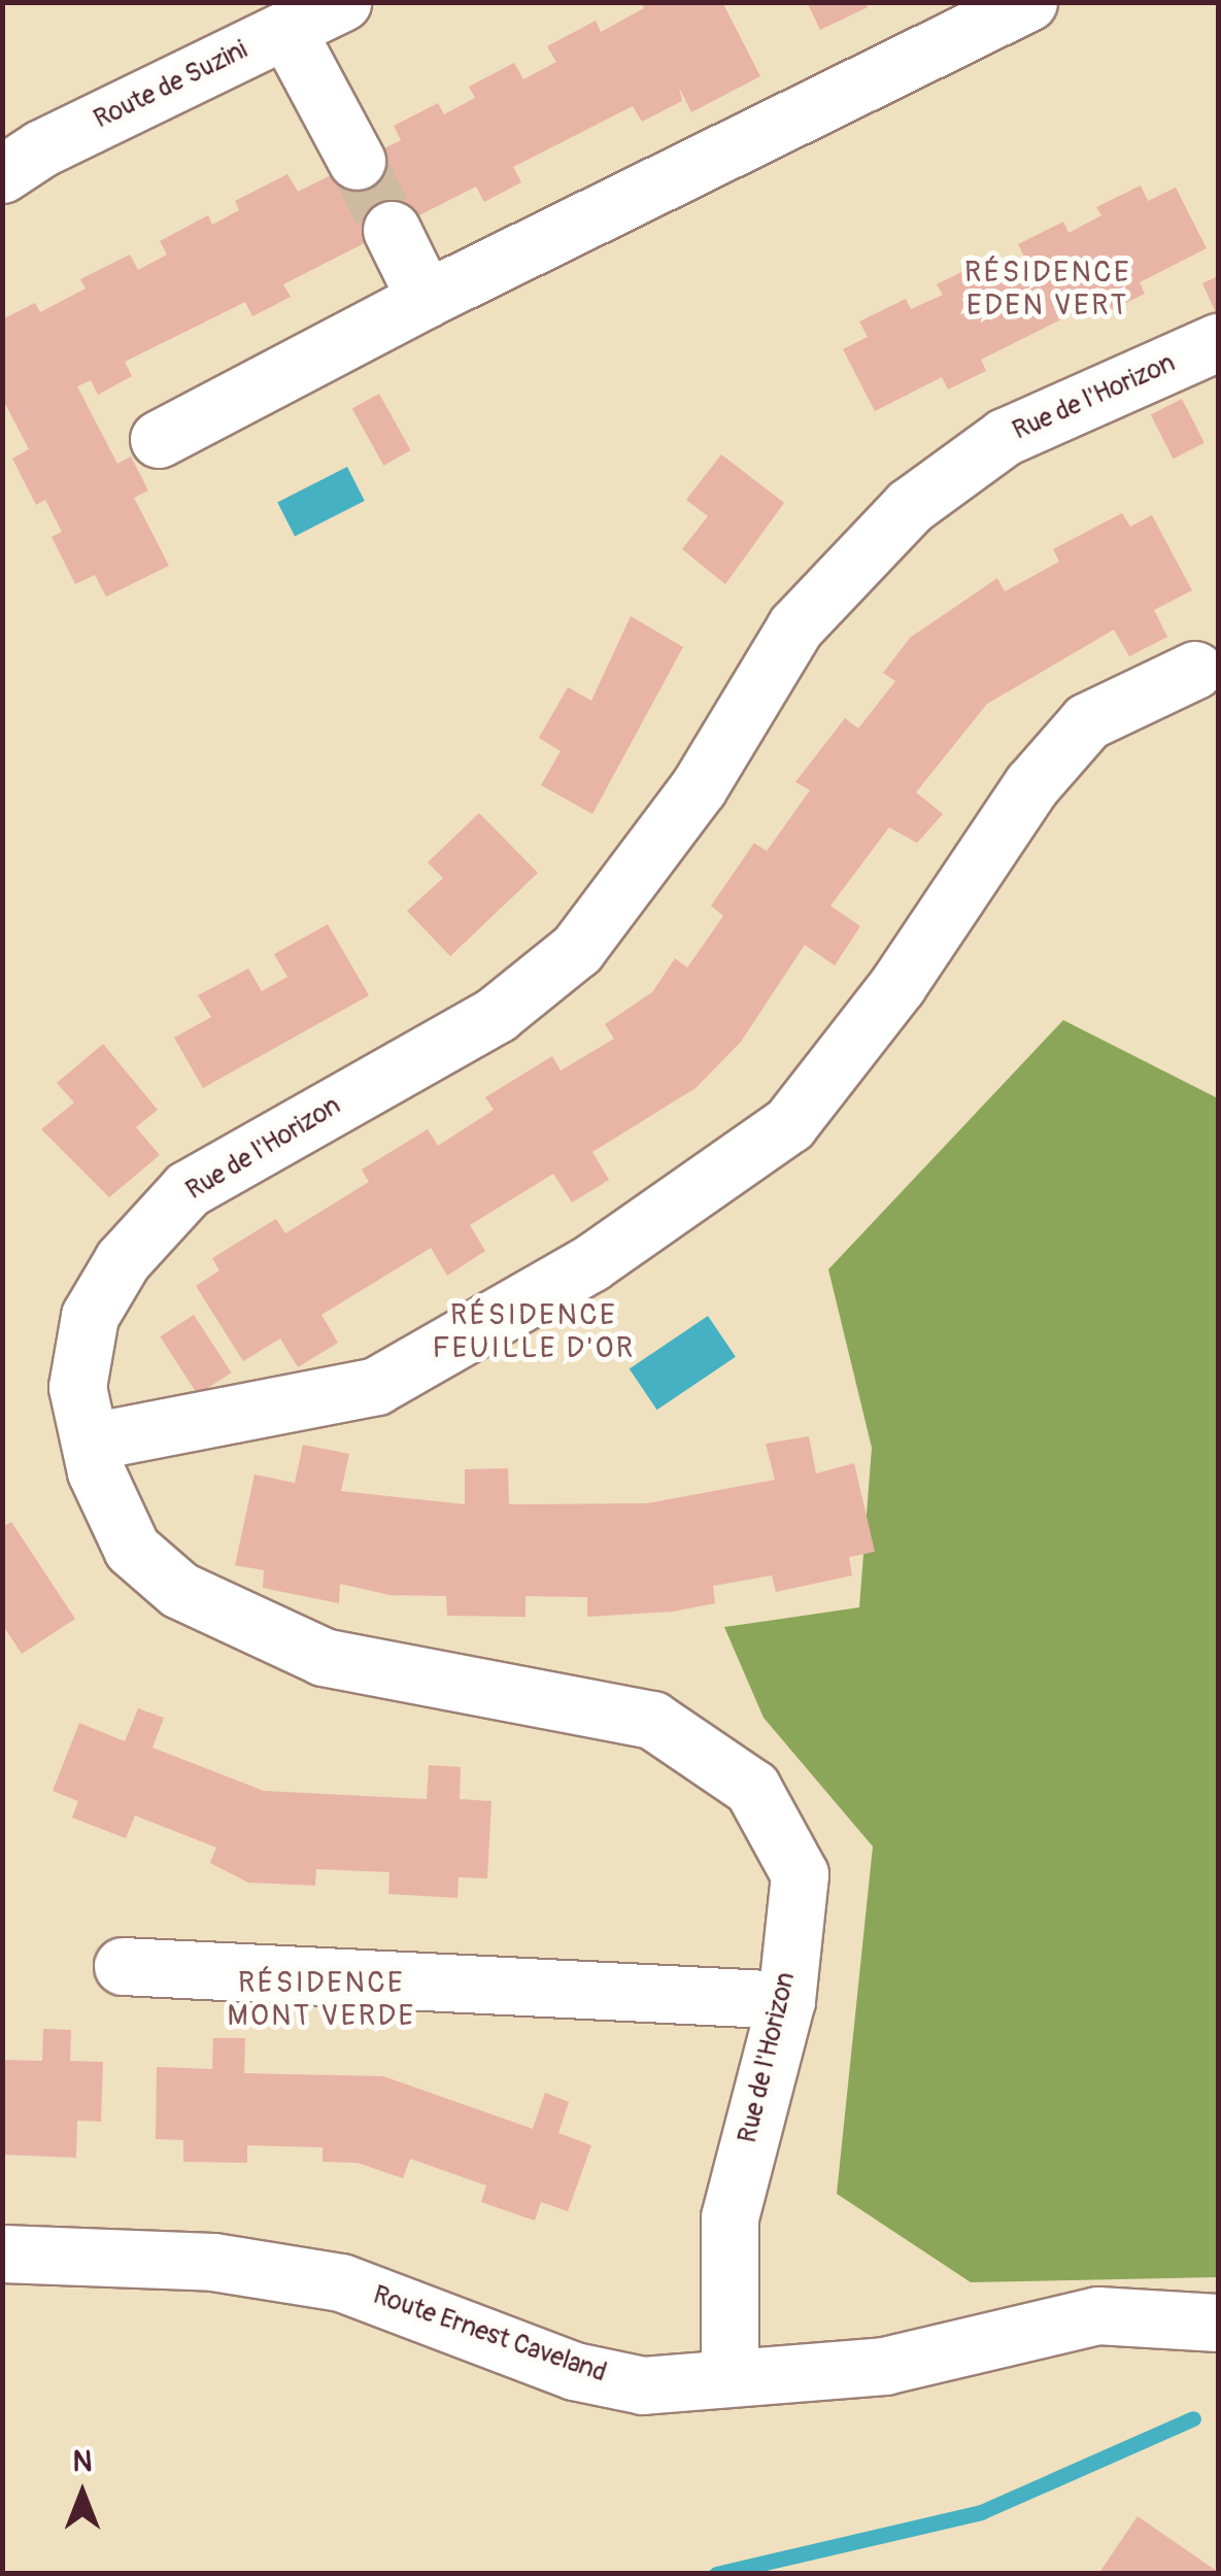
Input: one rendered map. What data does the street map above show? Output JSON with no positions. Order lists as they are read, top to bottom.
{
  "streets": {
    "street": ["Route de Suzini", "Rue de l'Horizon", "Route Ernest Caveland"]
  },
  "crossings": [
    ["Rue de l'Horizon", "Route Ernest Caveland"]
  ],
  "districts": ["RÉSIDENCE EDEN VERT", "RÉSIDENCE FEUILLE D'OR", "RÉSIDENCE MONT VERDE"],
  "north": "top"
}
